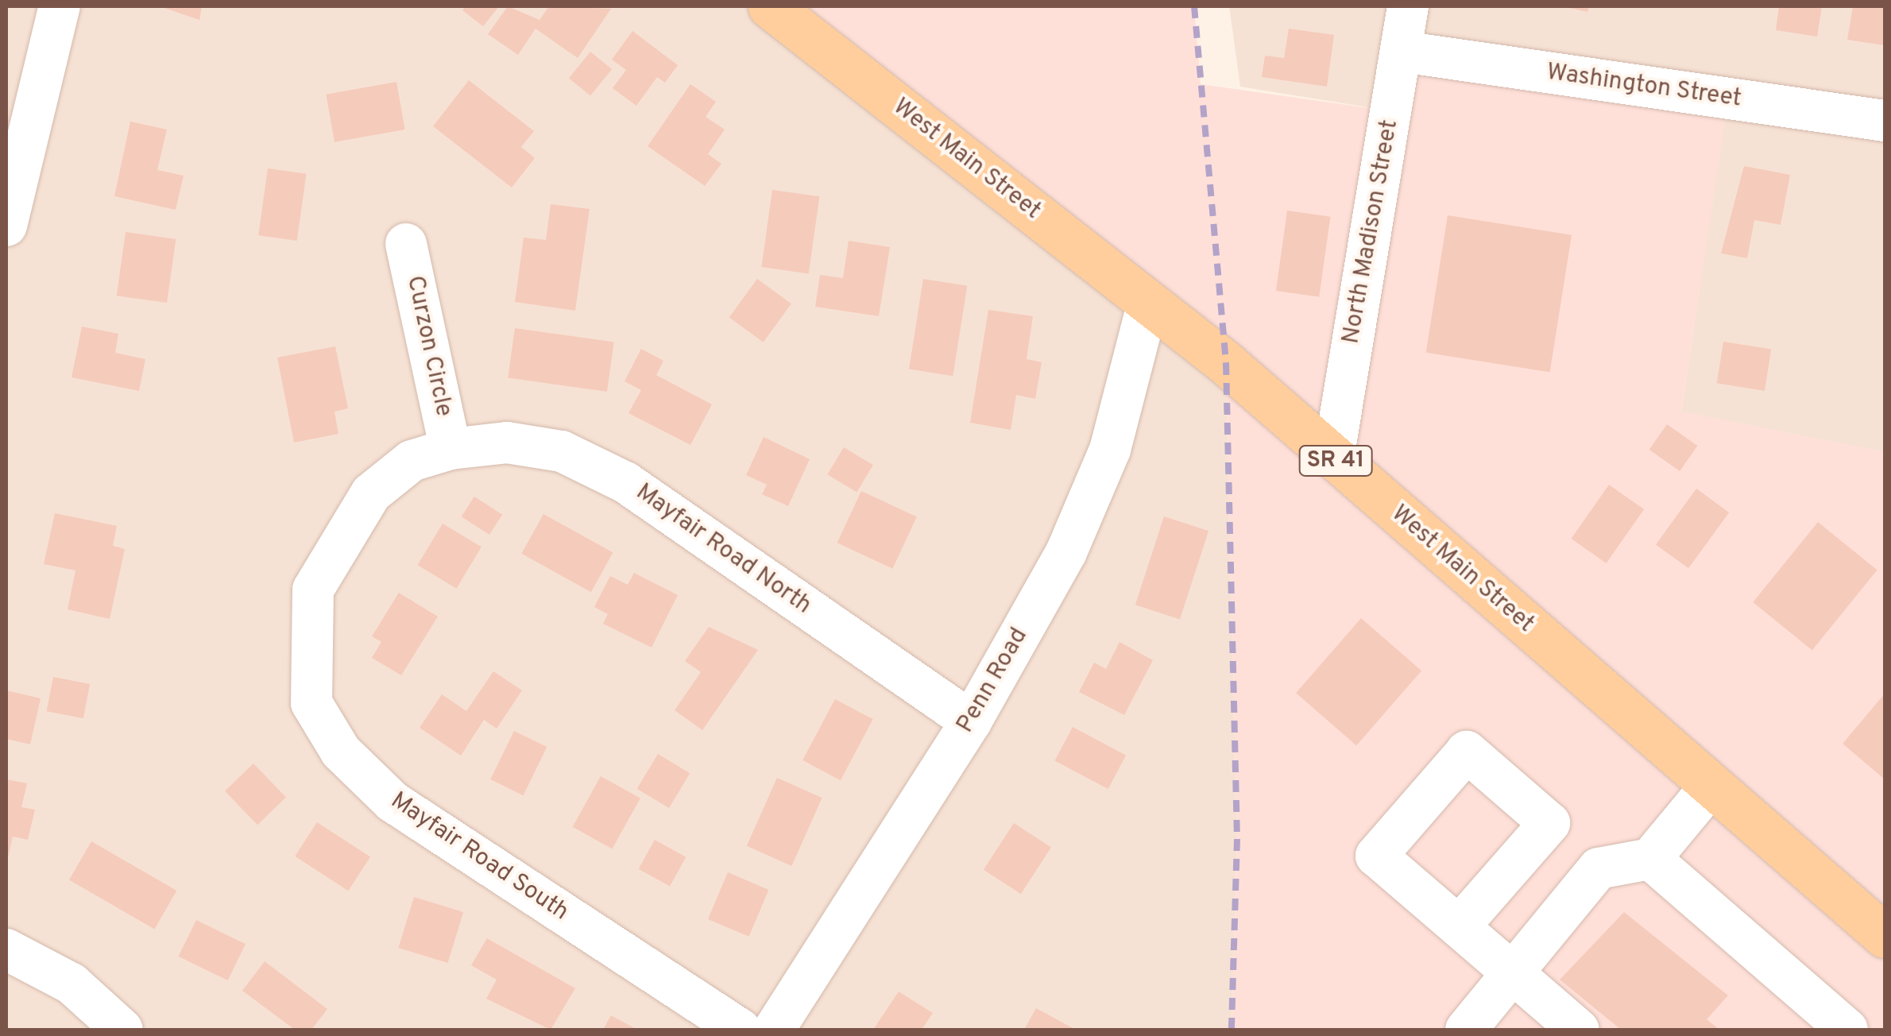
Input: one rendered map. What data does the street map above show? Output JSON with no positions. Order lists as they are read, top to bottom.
{
  "streets": {
    "main road": ["West Main Street", "SR 41"],
    "street": [
      "Washington Street",
      "North Madison Street",
      "Curzon Circle",
      "Mayfair Road North",
      "Penn Road",
      "Mayfair Road South"
    ]
  },
  "crossings": [
    ["Washington Street", "North Madison Street"],
    ["West Main Street", "North Madison Street"],
    ["West Main Street", "Penn Road"],
    ["Curzon Circle", "Mayfair Road North"],
    ["Curzon Circle", "Mayfair Road South"],
    ["Mayfair Road North", "Penn Road"],
    ["Mayfair Road North", "Mayfair Road South"]
  ]
}
